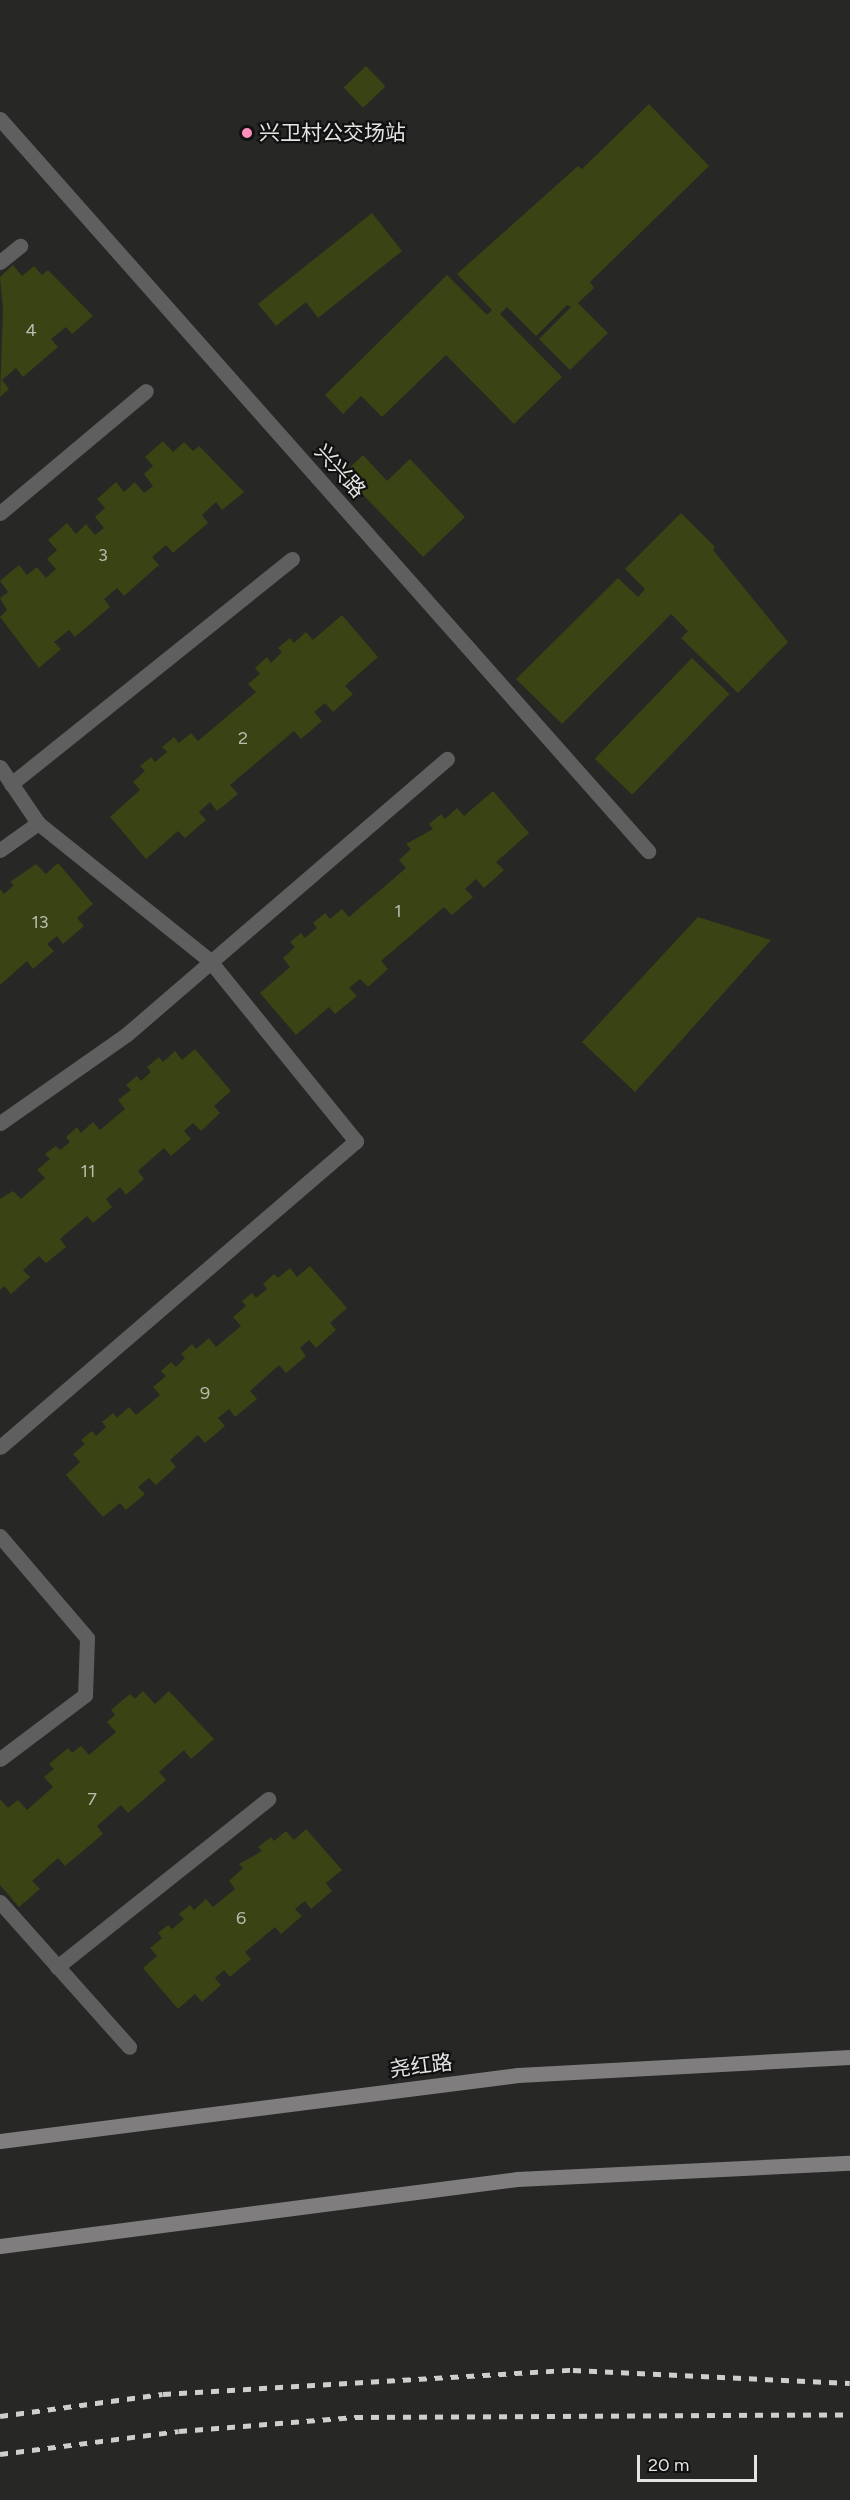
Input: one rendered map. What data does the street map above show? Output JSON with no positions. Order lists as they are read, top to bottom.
{
  "streets": {
    "main road": ["尧红路"],
    "lane": ["兴兴路"]
  },
  "places": ["兴卫村公交场站"],
  "house_numbers": [
    "4",
    "3",
    "2",
    "1",
    "13",
    "11",
    "9",
    "7",
    "6"
  ],
  "scale_bar": "20 m"
}
